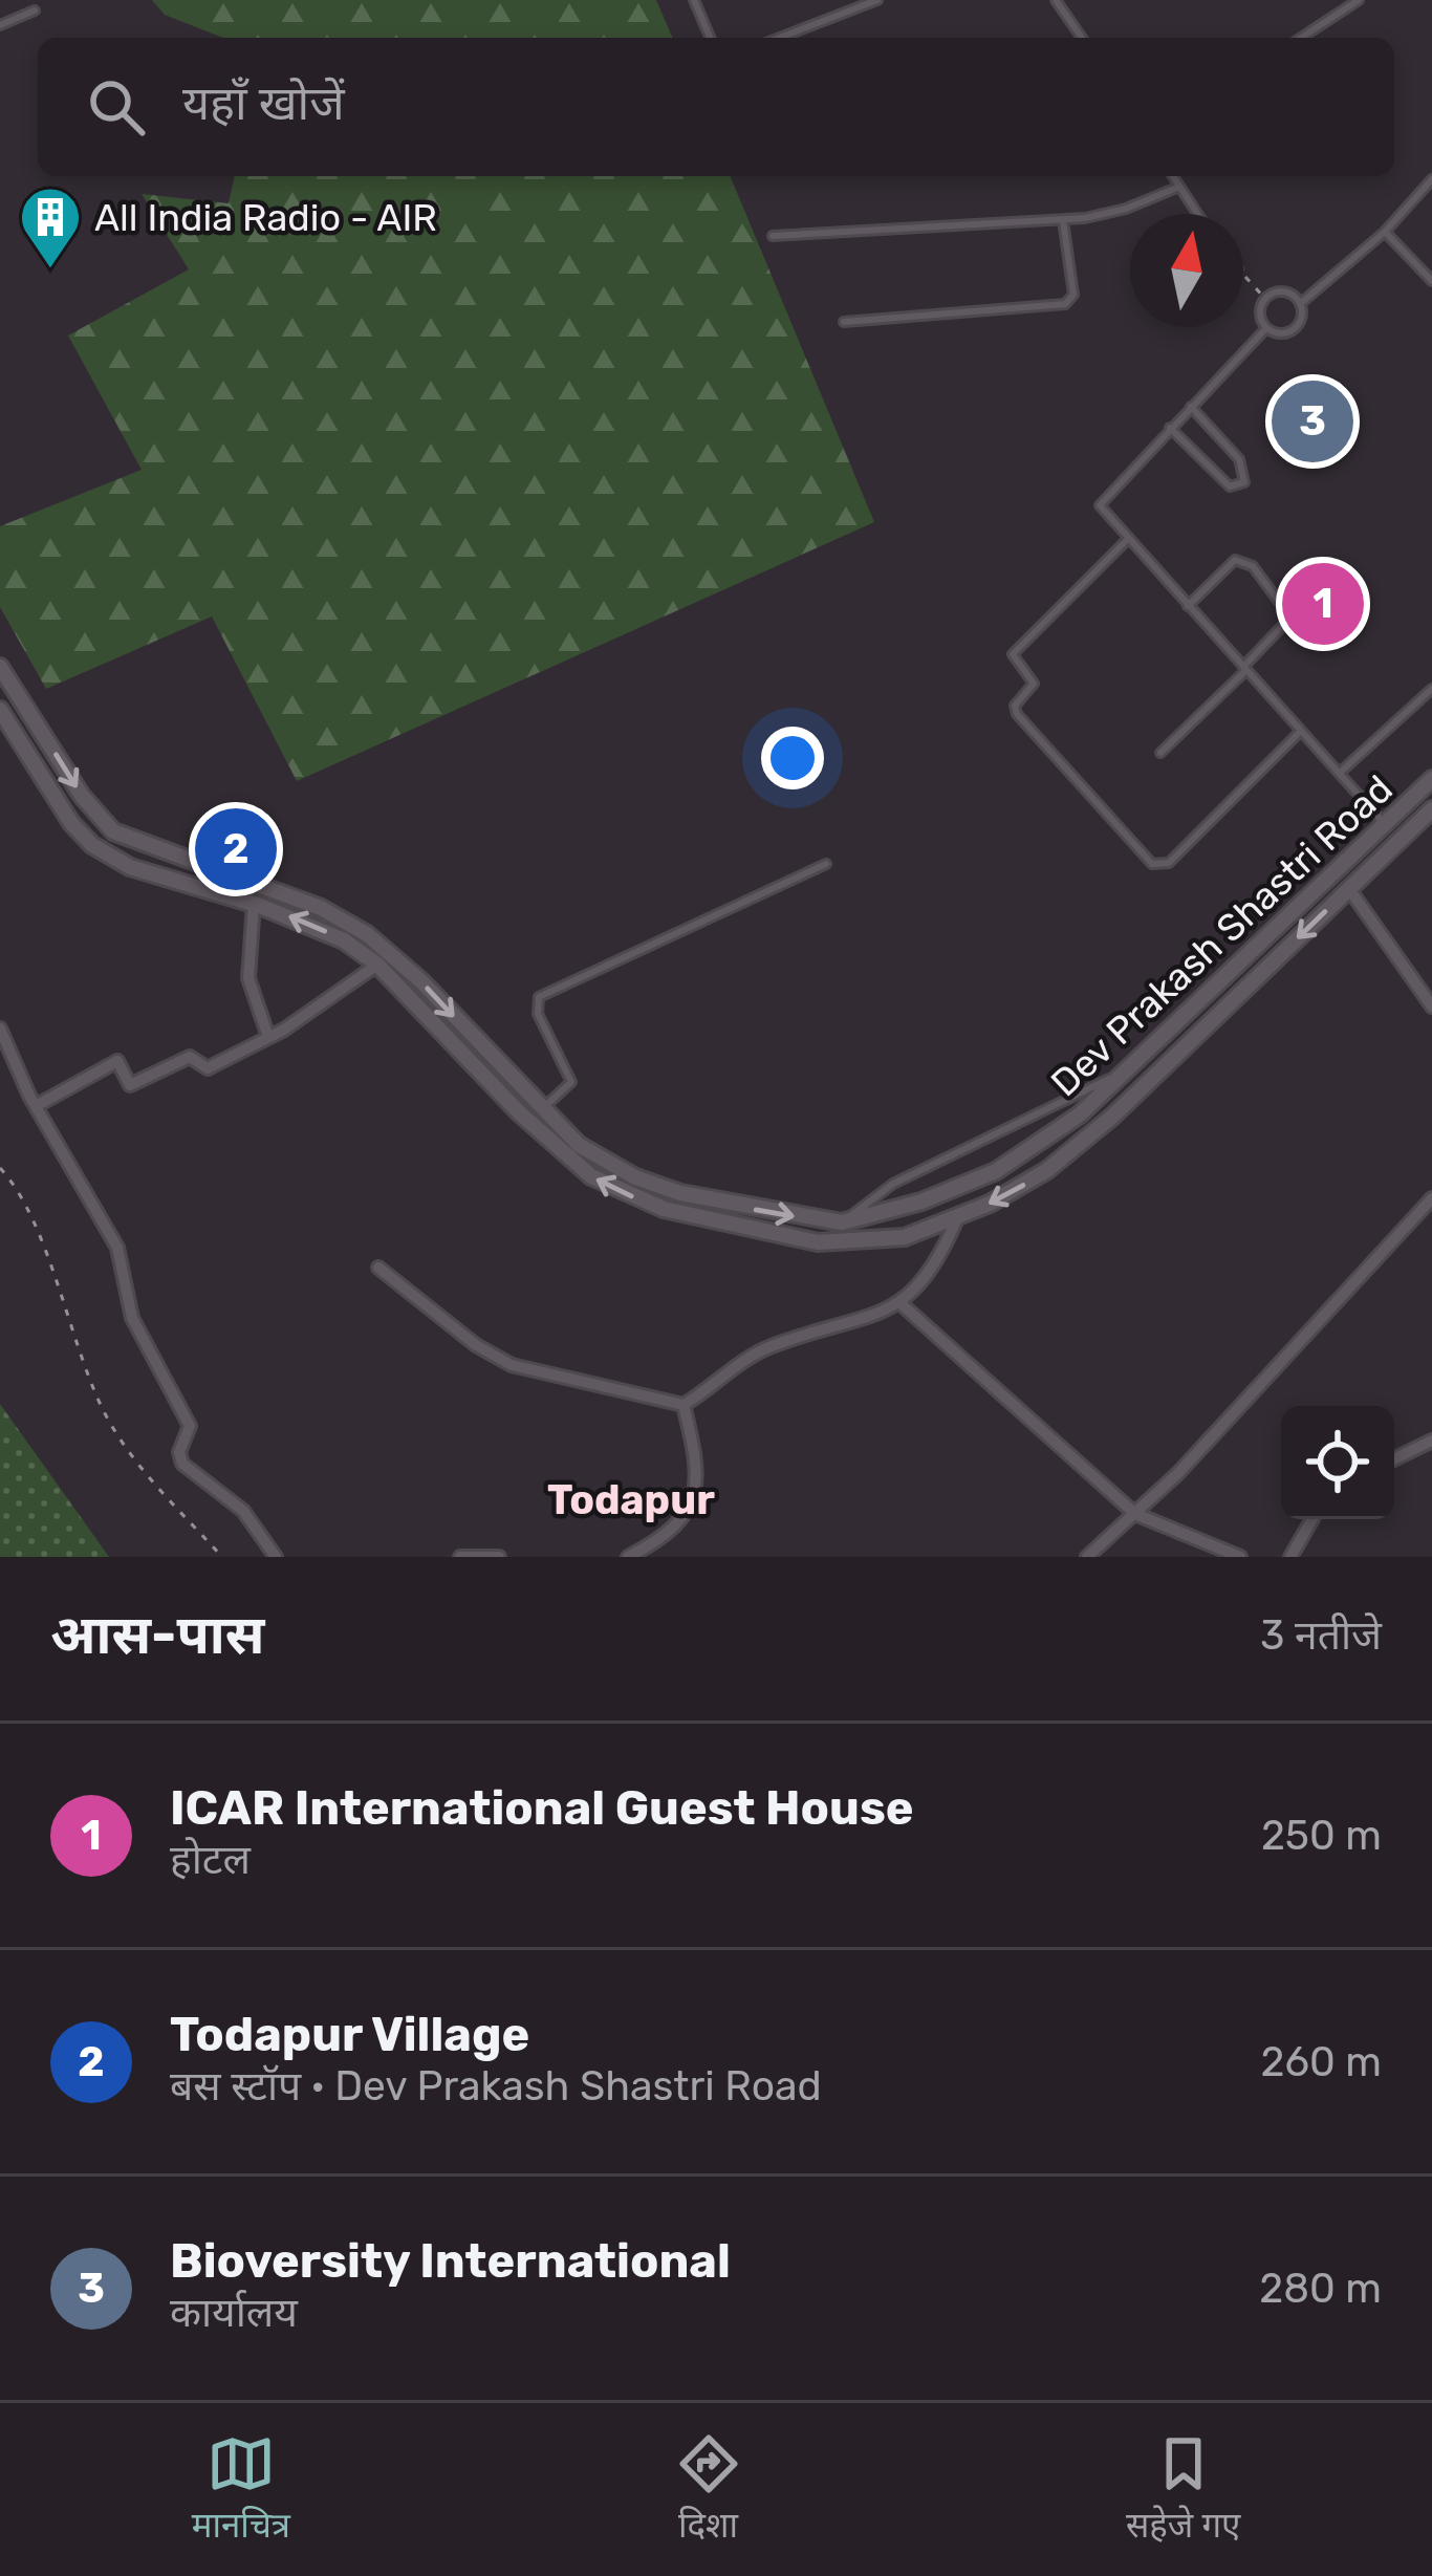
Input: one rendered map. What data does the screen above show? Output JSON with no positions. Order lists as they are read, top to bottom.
{
  "streets": {
    "street": ["Dev Prakash Shastri Road"]
  },
  "districts": ["Todapur"],
  "places": {
    "building": ["All India Radio - AIR"]
  },
  "north": "top",
  "page": {
    "search": "यहाँ खोजें",
    "pins": ["3", "1", "2"],
    "heading": ["आस-पास", "3 नतीजे"],
    "list": [
      {
        "mark": "1",
        "name": "ICAR International Guest House",
        "note": "होटल",
        "value": "250 m"
      },
      {
        "mark": "2",
        "name": "Todapur Village",
        "note": "बस स्टॉप · Dev Prakash Shastri Road",
        "value": "260 m"
      },
      {
        "mark": "3",
        "name": "Bioversity International",
        "note": "कार्यालय",
        "value": "280 m"
      }
    ],
    "nav": ["मानचित्र", "दिशा", "सहेजे गए"]
  }
}
